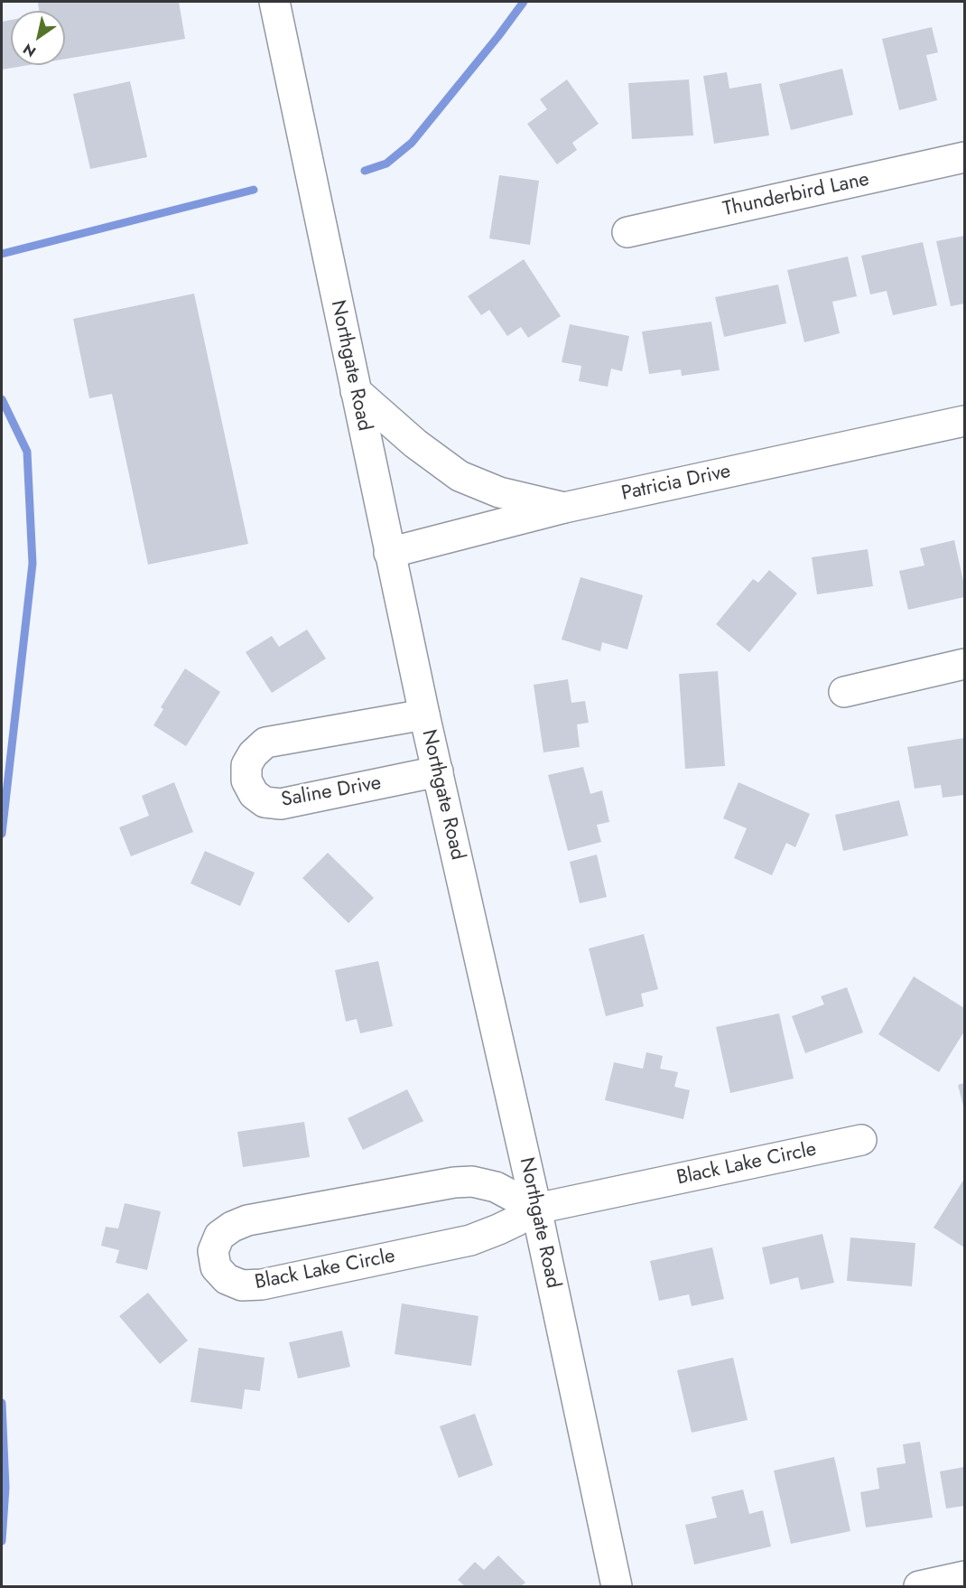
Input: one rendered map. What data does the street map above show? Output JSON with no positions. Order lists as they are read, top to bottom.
{
  "streets": {
    "street": [
      "Thunderbird Lane",
      "Northgate Road",
      "Patricia Drive",
      "Saline Drive",
      "Black Lake Circle"
    ]
  },
  "crossings": [
    ["Northgate Road", "Patricia Drive"],
    ["Northgate Road", "Saline Drive"],
    ["Northgate Road", "Black Lake Circle"]
  ],
  "north": "bottom left"
}
